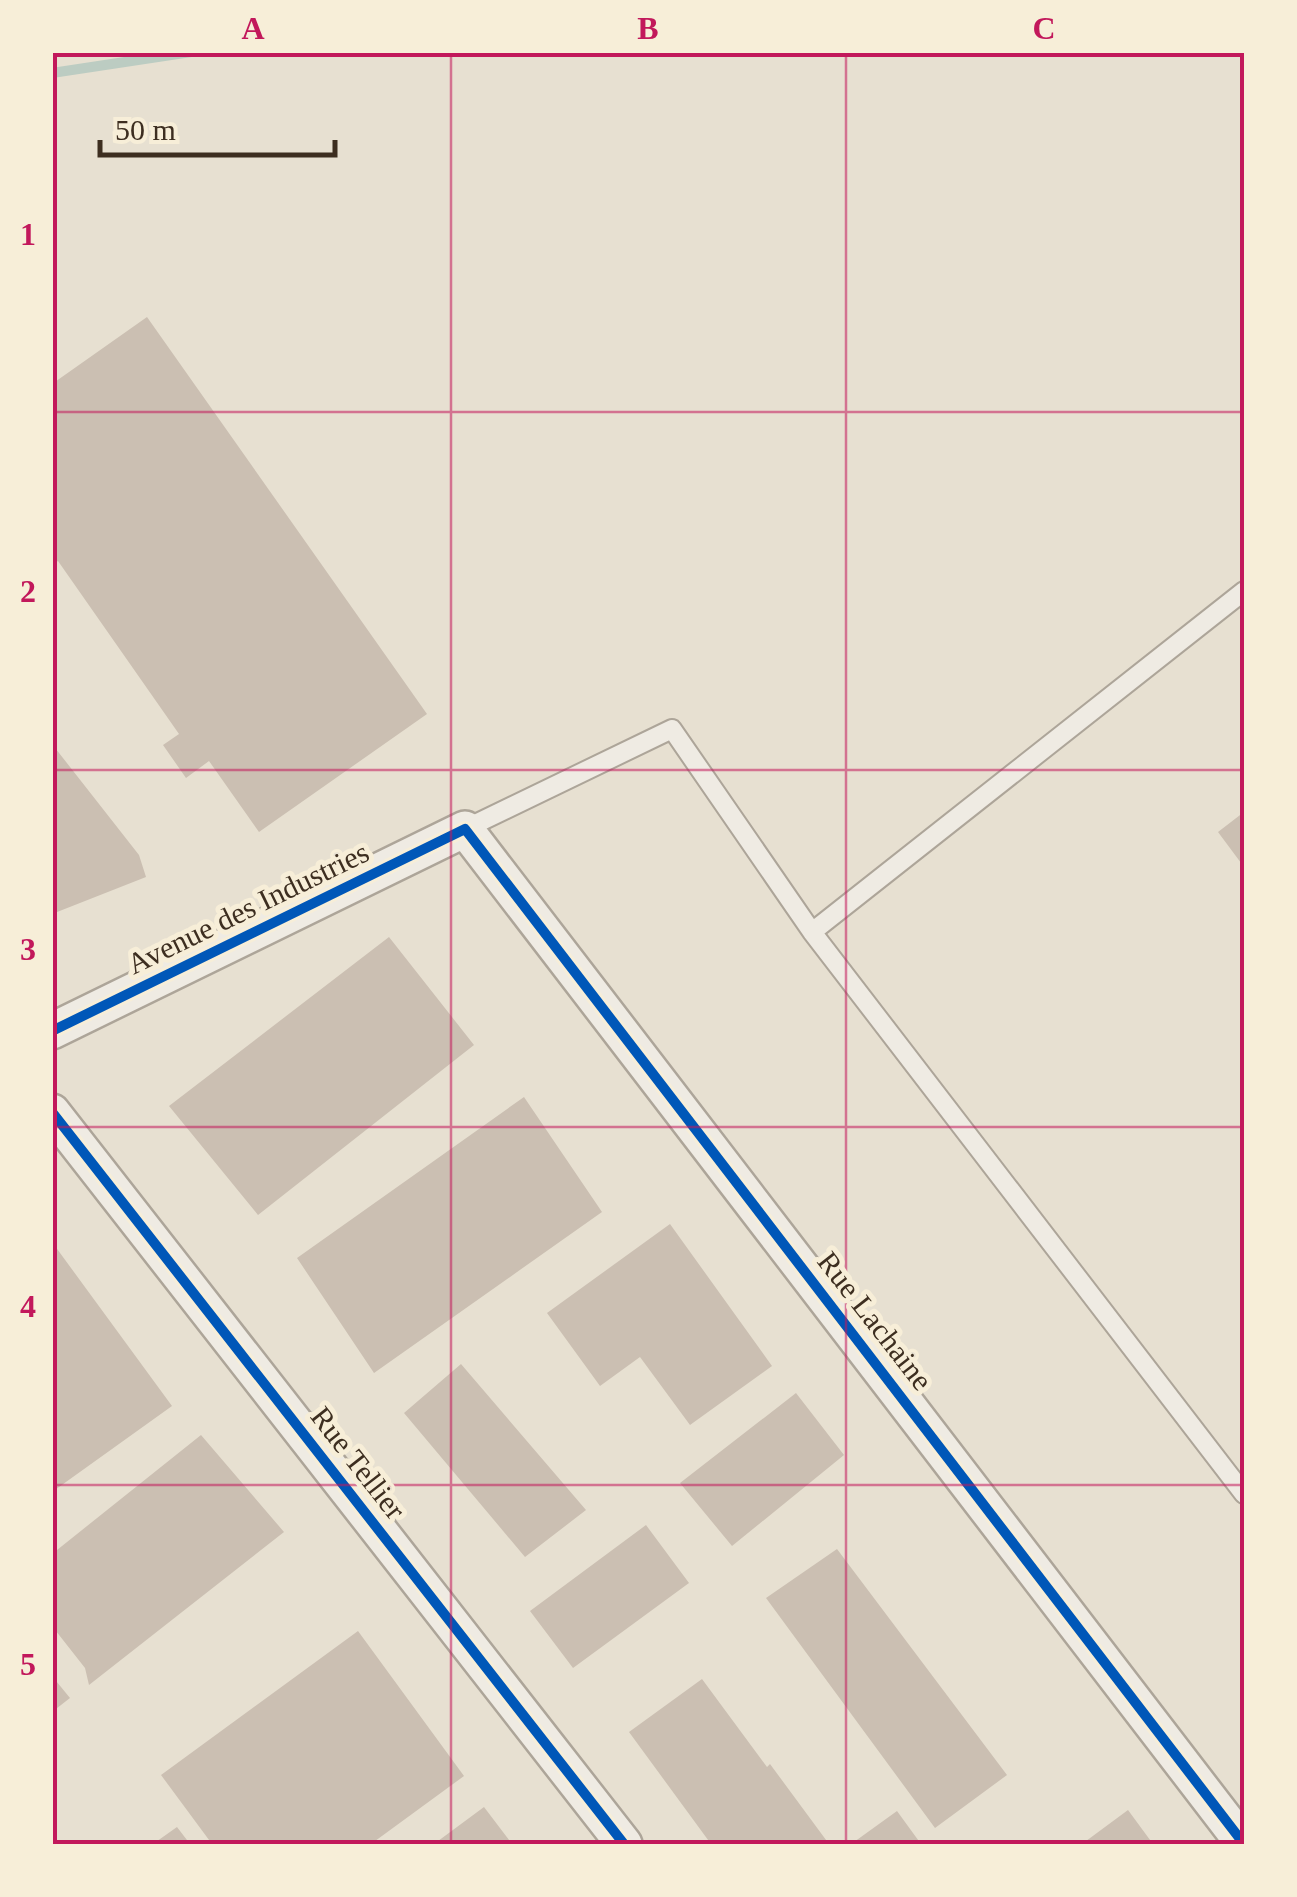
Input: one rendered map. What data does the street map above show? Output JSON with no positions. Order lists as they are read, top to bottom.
{
  "streets": {
    "street": ["Avenue des Industries", "Rue Lachaine", "Rue Tellier"]
  },
  "crossings": [
    ["Avenue des Industries", "Rue Lachaine"]
  ],
  "scale_bar": "50 m",
  "grid": {
    "columns": ["A", "B", "C"],
    "rows": [
      "1",
      "2",
      "3",
      "4",
      "5"
    ]
  }
}
